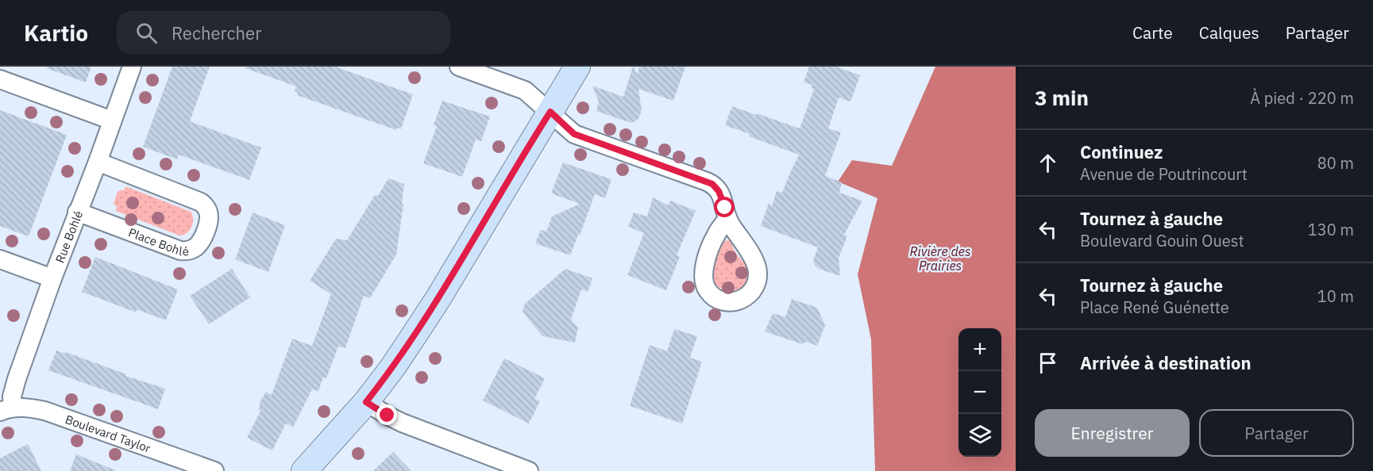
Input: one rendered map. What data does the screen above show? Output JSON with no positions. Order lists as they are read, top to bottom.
{
  "streets": {
    "street": ["Rue Bohlé", "Place Bohlé", "Boulevard Taylor"]
  },
  "crossings": [
    ["Rue Bohlé", "Place Bohlé"],
    ["Rue Bohlé", "Boulevard Taylor"]
  ],
  "water": ["Rivière des Prairies"],
  "page": {
    "header": "Kartio",
    "search": "Rechercher",
    "nav": ["Carte", "Calques", "Partager"],
    "heading": ["3 min", "À pied · 220 m"],
    "list": [
      ["Continuez", "Avenue de Poutrincourt", "80 m"],
      ["Tournez à gauche", "Boulevard Gouin Ouest", "130 m"],
      ["Tournez à gauche", "Place René Guénette", "10 m"],
      "Arrivée à destination"
    ],
    "map_buttons": ["+", "−"],
    "buttons": ["Enregistrer", "Partager"]
  }
}
